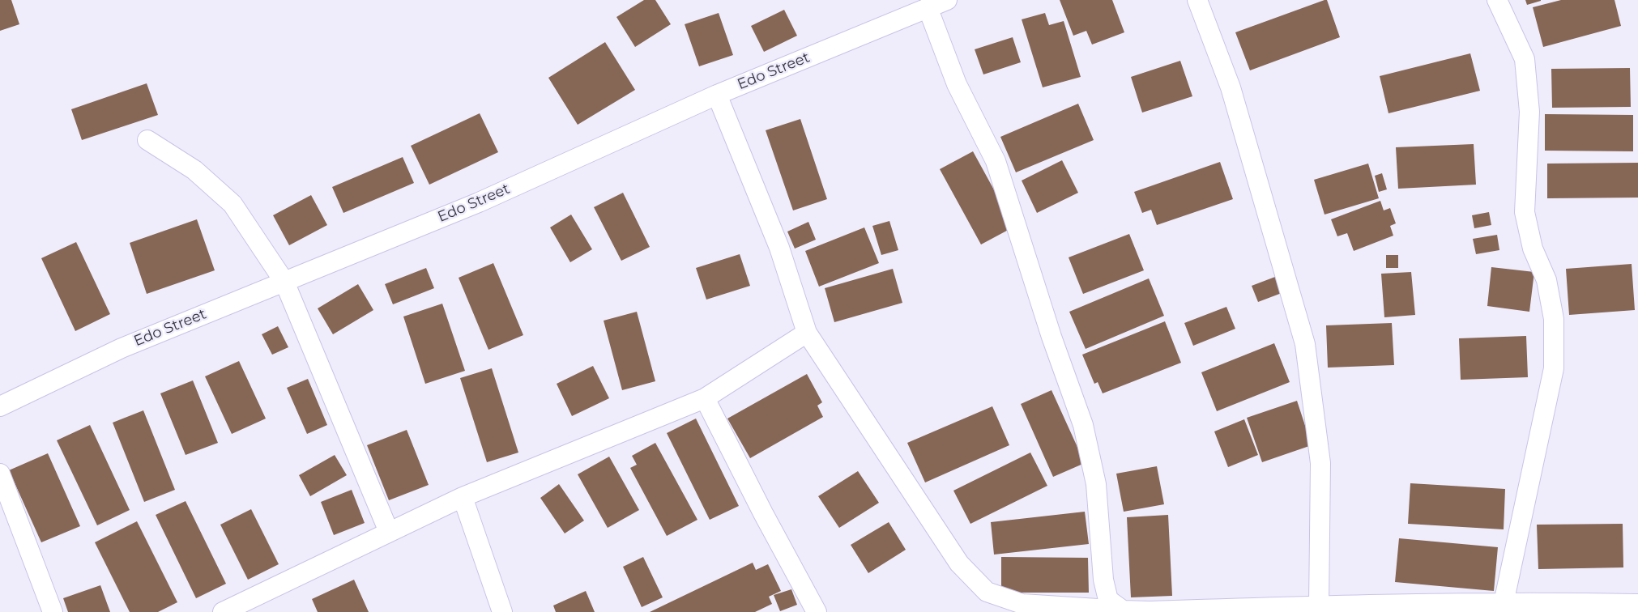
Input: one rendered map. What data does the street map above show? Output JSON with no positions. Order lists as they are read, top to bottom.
{
  "streets": {
    "street": ["Edo Street"]
  }
}
